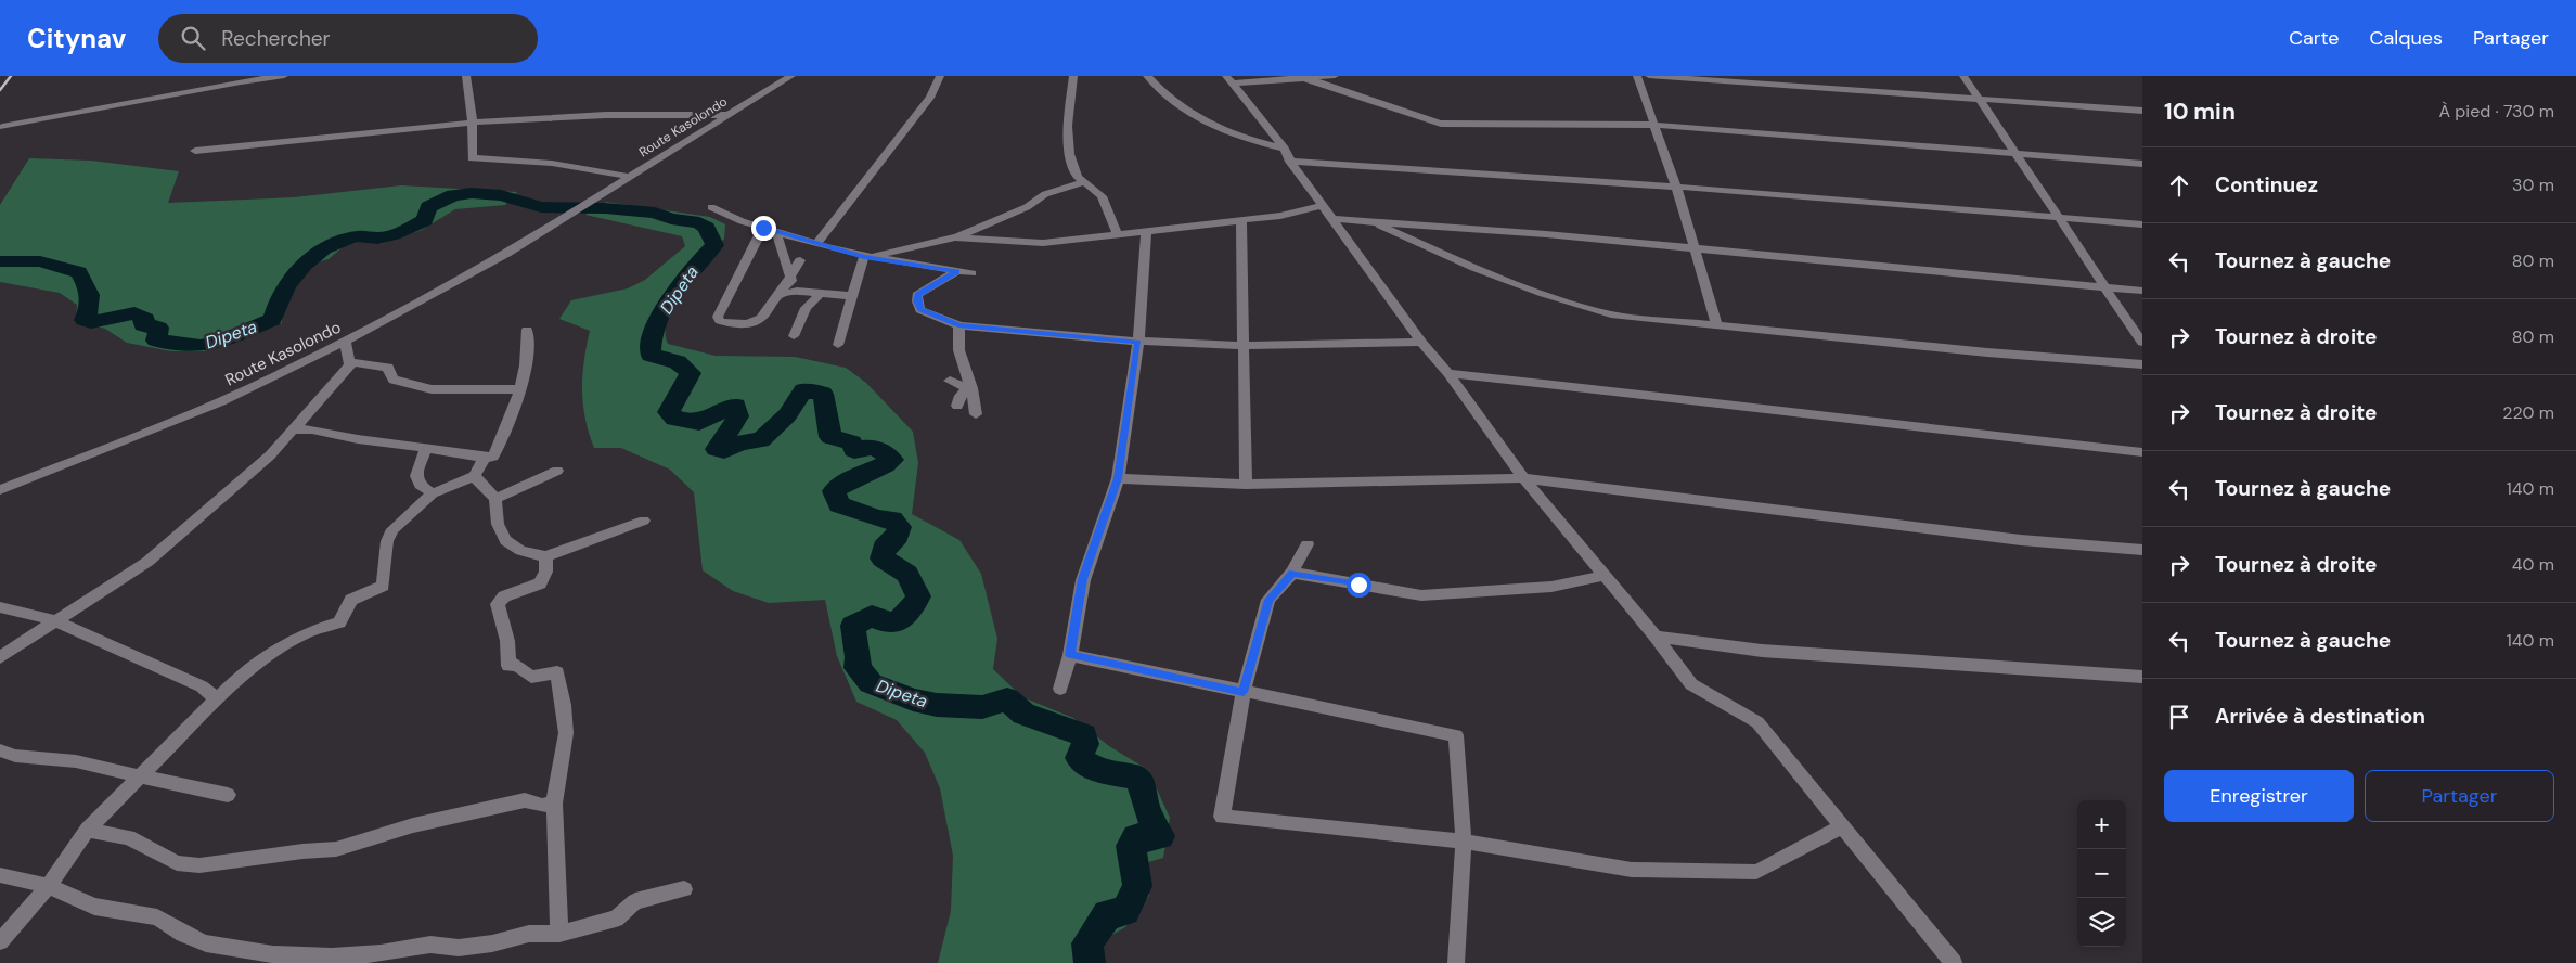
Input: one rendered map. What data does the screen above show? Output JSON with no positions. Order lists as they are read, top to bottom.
{
  "streets": {
    "street": ["Route Kasolondo"]
  },
  "water": ["Dipeta"],
  "page": {
    "header": "Citynav",
    "search": "Rechercher",
    "nav": ["Carte", "Calques", "Partager"],
    "heading": ["10 min", "À pied · 730 m"],
    "list": [
      ["Continuez", "30 m"],
      ["Tournez à gauche", "80 m"],
      ["Tournez à droite", "80 m"],
      ["Tournez à droite", "220 m"],
      ["Tournez à gauche", "140 m"],
      ["Tournez à droite", "40 m"],
      ["Tournez à gauche", "140 m"],
      "Arrivée à destination"
    ],
    "buttons": ["Enregistrer", "Partager"],
    "map_buttons": ["+", "−"]
  }
}
